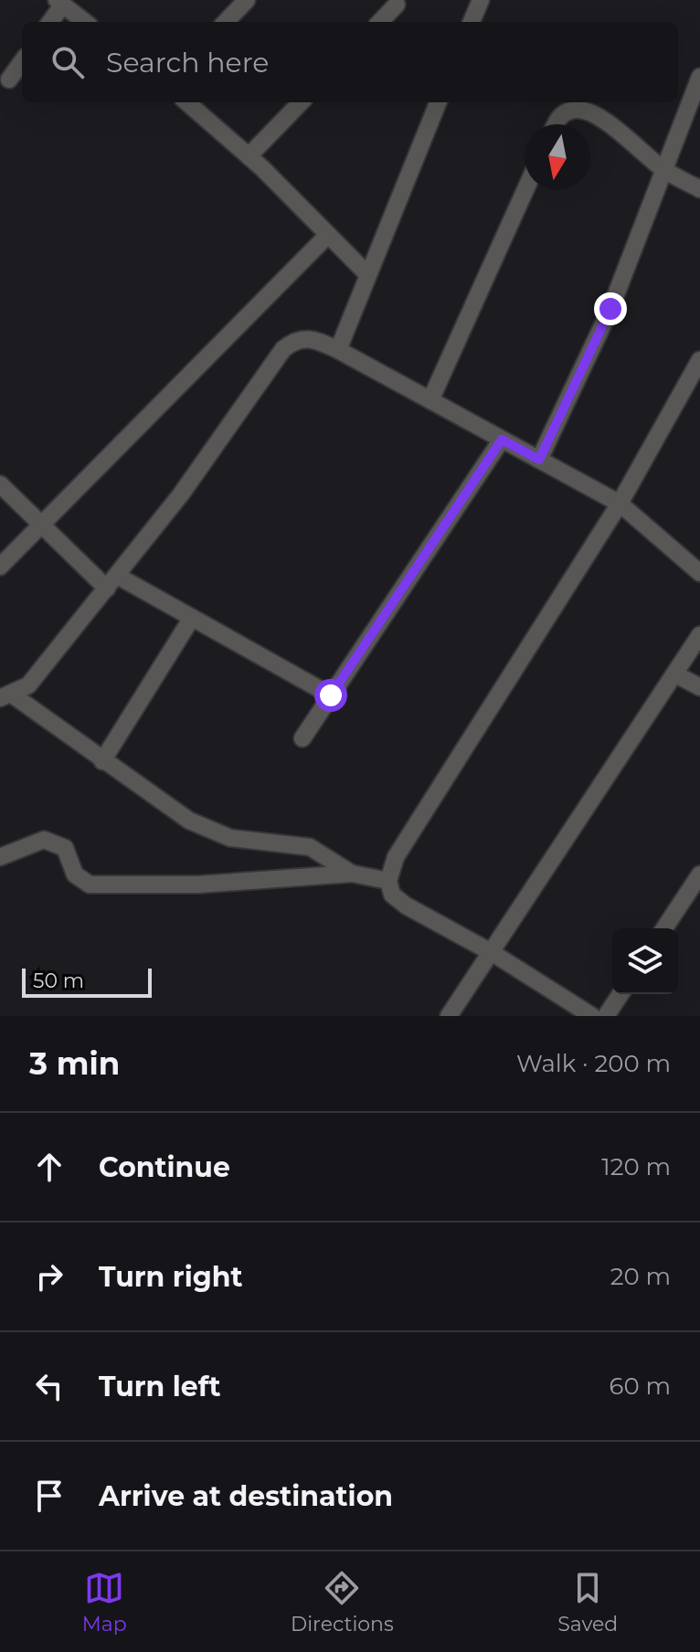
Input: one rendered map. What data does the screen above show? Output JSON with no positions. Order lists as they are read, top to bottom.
{
  "scale_bar": "50 m",
  "north": "bottom",
  "page": {
    "search": "Search here",
    "scale": "50 m",
    "heading": ["3 min", "Walk · 200 m"],
    "list": [
      ["Continue", "120 m"],
      ["Turn right", "20 m"],
      ["Turn left", "60 m"],
      "Arrive at destination"
    ],
    "nav": ["Map", "Directions", "Saved"]
  }
}
